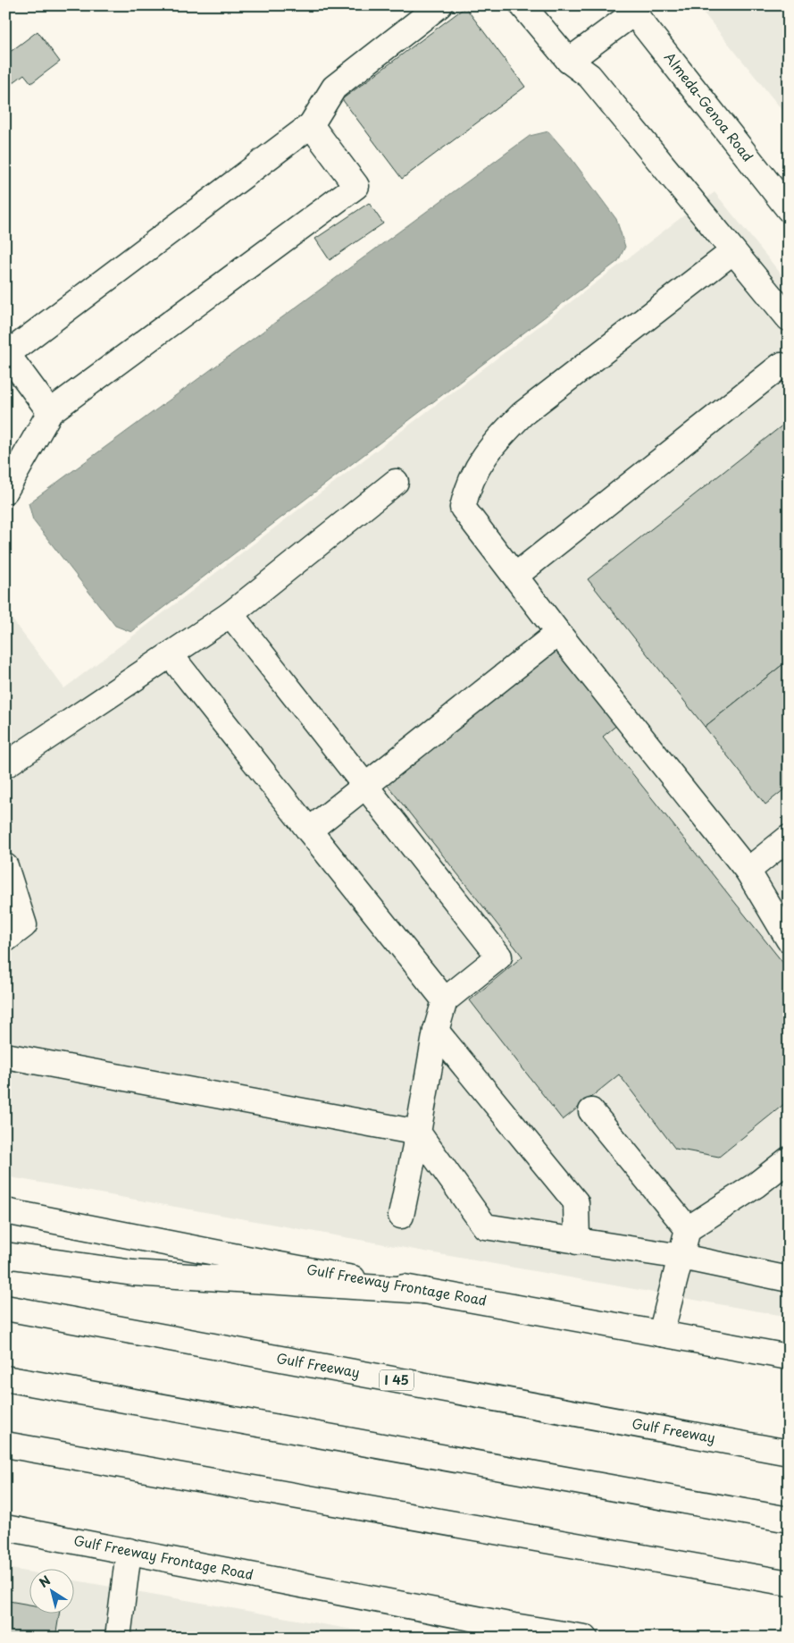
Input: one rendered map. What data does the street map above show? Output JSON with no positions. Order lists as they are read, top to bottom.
{
  "streets": {
    "main road": [
      "Almeda-Genoa Road",
      "Gulf Freeway Frontage Road",
      "Gulf Freeway",
      "I 45"
    ]
  },
  "north": "top left"
}
